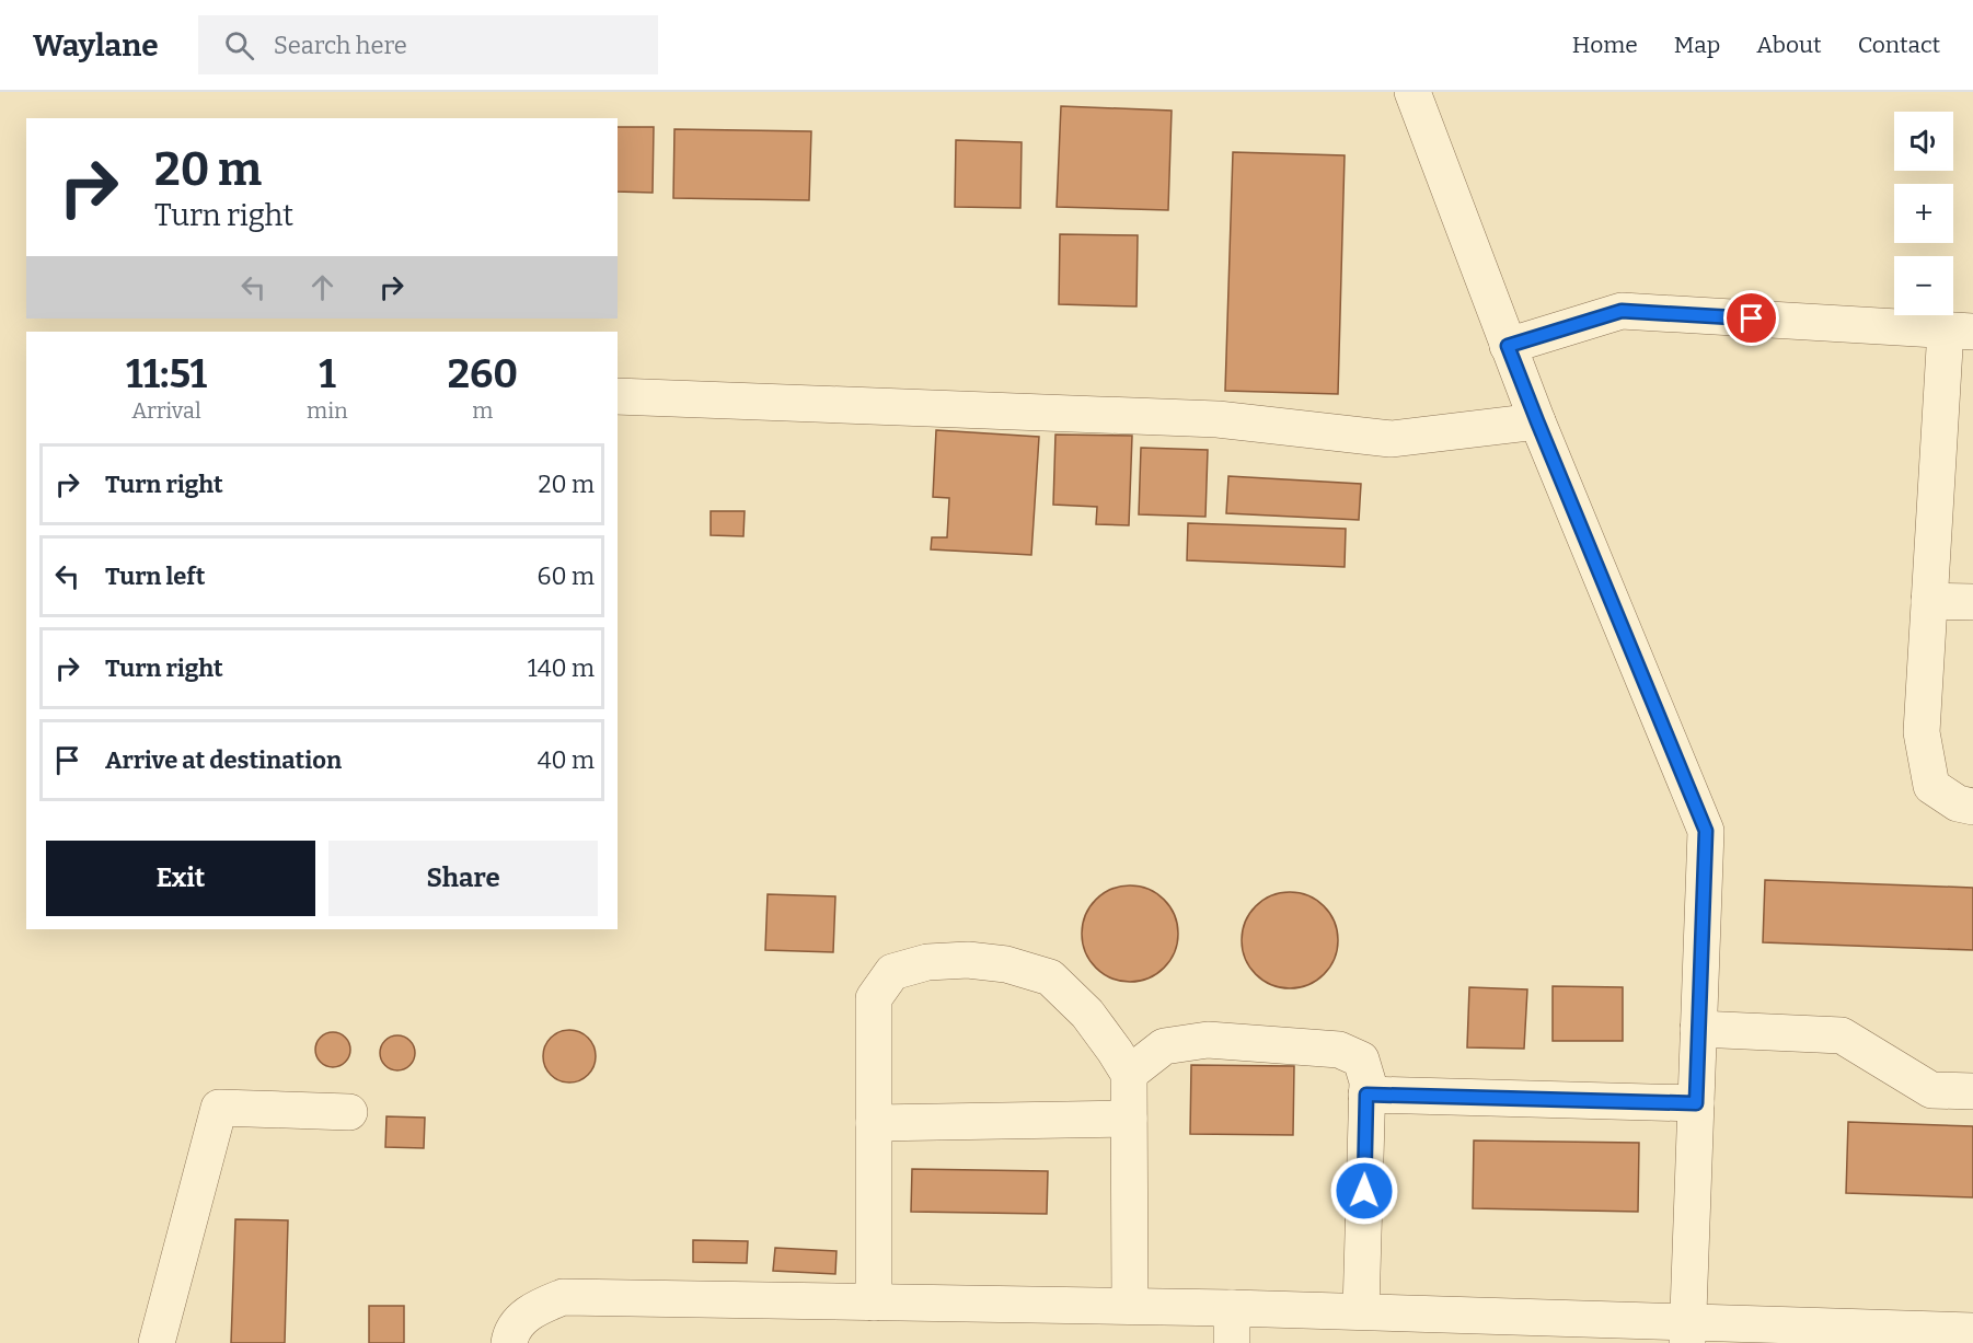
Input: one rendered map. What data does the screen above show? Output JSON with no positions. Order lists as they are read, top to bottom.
{
  "page": {
    "header": "Waylane",
    "search": "Search here",
    "nav": [
      "Home",
      "Map",
      "About",
      "Contact"
    ],
    "map_buttons": ["+", "−"],
    "turn": ["20 m", "Turn right"],
    "eta": [
      "11:51",
      "Arrival",
      "1",
      "min",
      "260",
      "m"
    ],
    "list": [
      {
        "name": "Turn right",
        "value": "20 m"
      },
      {
        "name": "Turn left",
        "value": "60 m"
      },
      {
        "name": "Turn right",
        "value": "140 m"
      },
      {
        "name": "Arrive at destination",
        "value": "40 m"
      }
    ],
    "buttons": ["Exit", "Share"]
  }
}
